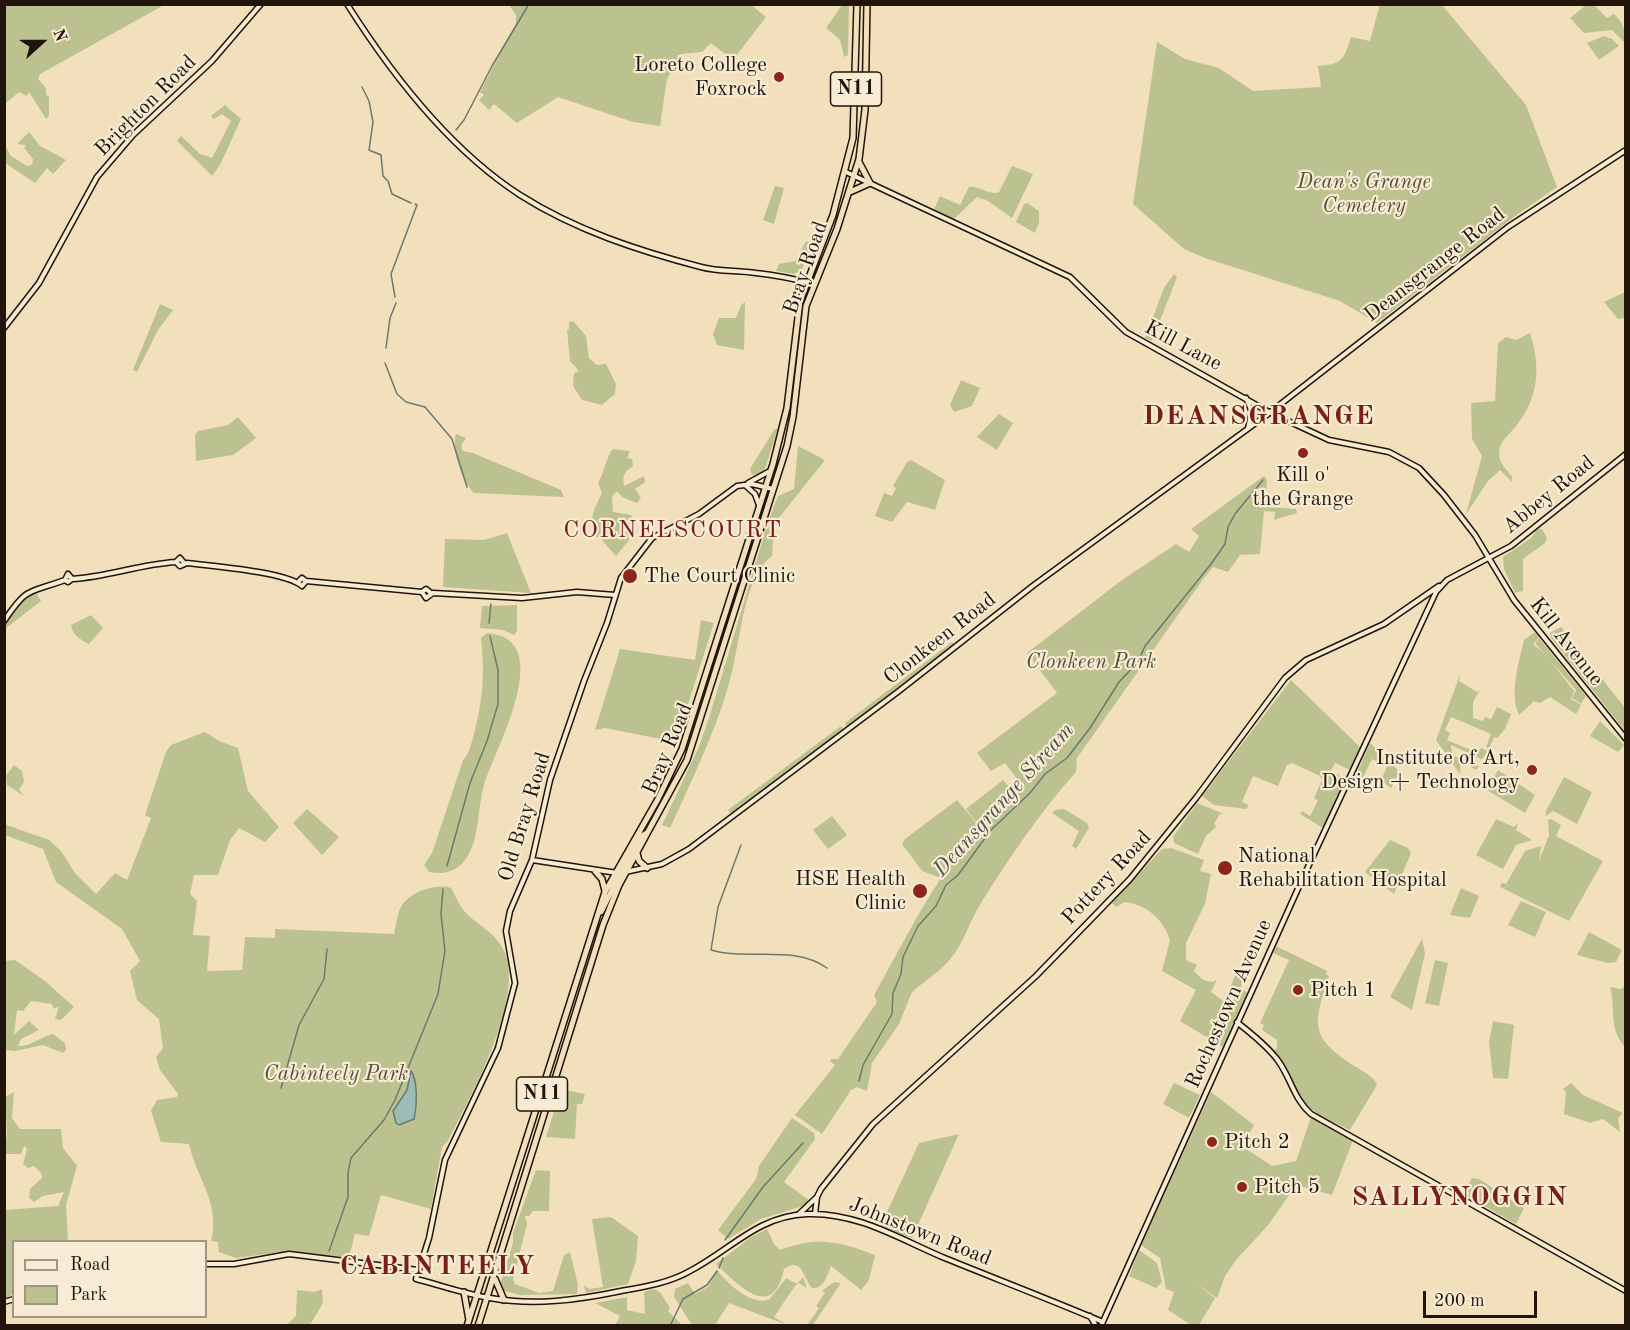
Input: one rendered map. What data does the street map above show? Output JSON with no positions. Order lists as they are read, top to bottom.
{
  "streets": {
    "highway": ["N11", "Bray Road"],
    "main road": [
      "Brighton Road",
      "Deansgrange Road",
      "Kill Lane",
      "Abbey Road",
      "Clonkeen Road",
      "Kill Avenue",
      "Old Bray Road",
      "Pottery Road",
      "Rochestown Avenue",
      "Johnstown Road"
    ]
  },
  "crossings": [
    ["N11", "Bray Road"],
    ["N11", "Kill Lane"],
    ["N11", "Clonkeen Road"],
    ["Deansgrange Road", "Kill Lane"],
    ["Deansgrange Road", "Clonkeen Road"],
    ["Bray Road", "Kill Lane"],
    ["Bray Road", "Clonkeen Road"],
    ["Bray Road", "Old Bray Road"],
    ["Bray Road", "Johnstown Road"],
    ["Kill Lane", "Abbey Road"],
    ["Kill Lane", "Clonkeen Road"],
    ["Kill Lane", "Kill Avenue"],
    ["Abbey Road", "Kill Avenue"],
    ["Clonkeen Road", "Old Bray Road"],
    ["Old Bray Road", "Johnstown Road"],
    ["Pottery Road", "Rochestown Avenue"],
    ["Pottery Road", "Johnstown Road"],
    ["Rochestown Avenue", "Johnstown Road"]
  ],
  "districts": [
    "DEANSGRANGE",
    "CORNELSCOURT",
    "SALLYNOGGIN",
    "CABINTEELY"
  ],
  "water": ["Deansgrange Stream"],
  "parks": ["Dean's Grange Cemetery", "Clonkeen Park", "Cabinteely Park"],
  "places": [
    "Loreto College Foxrock",
    "Kill o' the Grange",
    "The Court Clinic",
    "Institute of Art, Design + Technology",
    "National Rehabilitation Hospital",
    "HSE Health Clinic",
    "Pitch 1",
    "Pitch 2",
    "Pitch 5"
  ],
  "legend": ["Road", "Park"],
  "scale_bar": "200 m",
  "north": "right"
}
